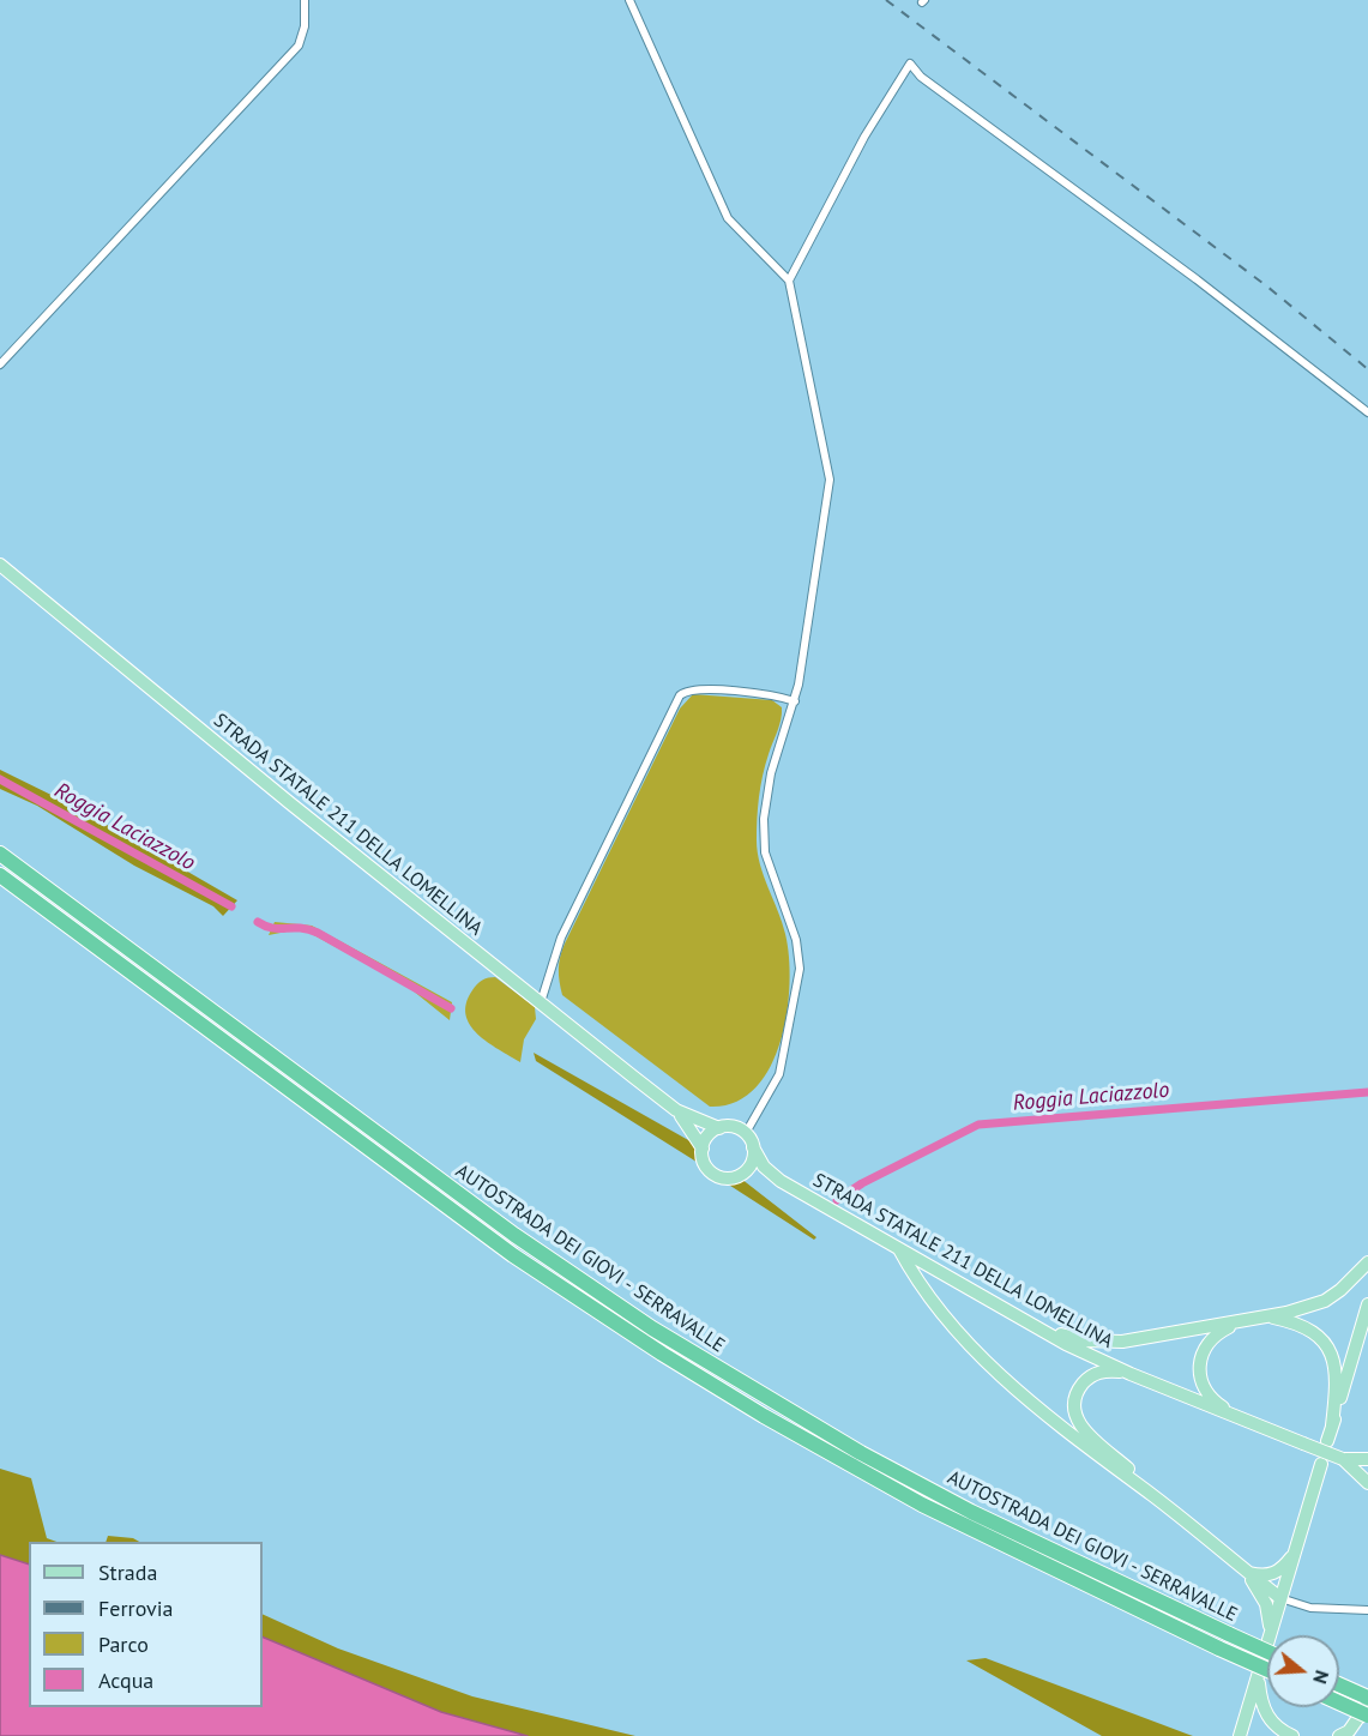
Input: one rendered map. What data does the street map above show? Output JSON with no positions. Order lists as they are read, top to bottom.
{
  "streets": {
    "highway": ["AUTOSTRADA DEI GIOVI - SERRAVALLE"],
    "main road": ["STRADA STATALE 211 DELLA LOMELLINA"]
  },
  "water": ["Roggia Laciazzolo"],
  "legend": [
    "Strada",
    "Ferrovia",
    "Parco",
    "Acqua"
  ],
  "north": "right"
}
